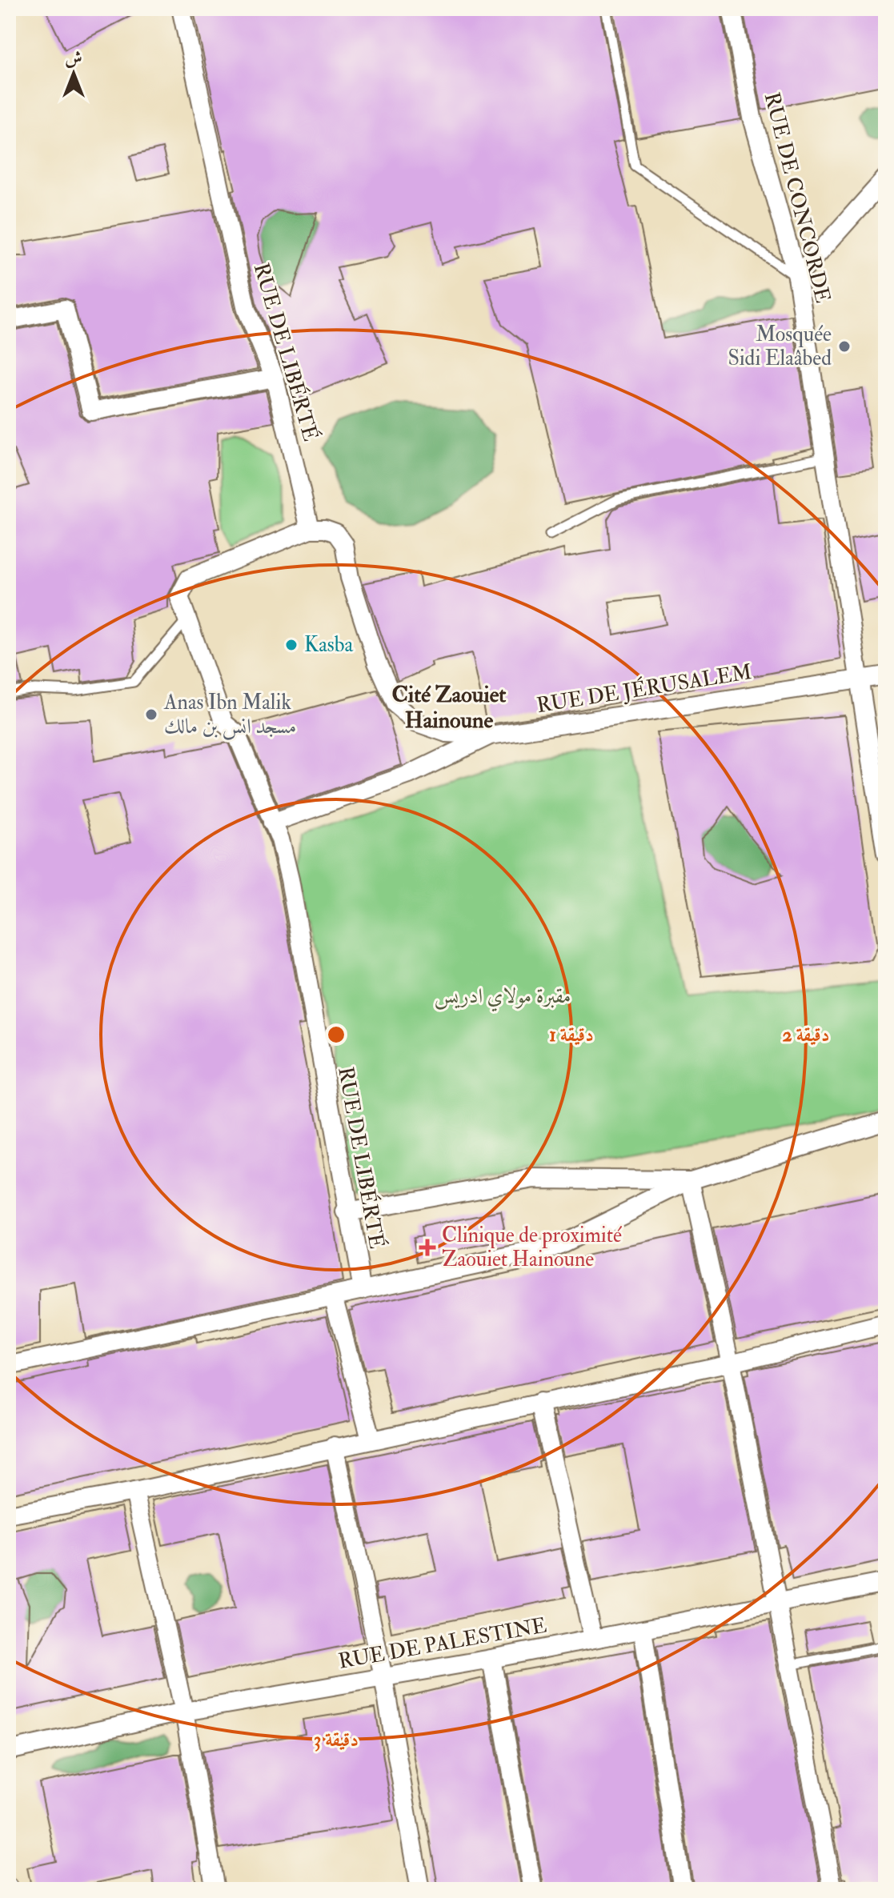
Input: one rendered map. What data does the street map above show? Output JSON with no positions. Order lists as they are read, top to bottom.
{
  "streets": {
    "street": [
      "RUE DE CONCORDE",
      "RUE DE LIBÉRTÉ",
      "RUE DE JÉRUSALEM",
      "RUE DE PALESTINE"
    ]
  },
  "crossings": [
    ["RUE DE CONCORDE", "RUE DE JÉRUSALEM"],
    ["RUE DE LIBÉRTÉ", "RUE DE JÉRUSALEM"]
  ],
  "districts": ["Cité Zaouiet Hainoune"],
  "parks": ["مقبرة مولاي ادريس"],
  "places": {
    "other": ["Mosquée Sidi Elaâbed", "Kasba", "Anas Ibn Malik مسجد انس بن مالك"],
    "health": ["Clinique de proximité Zaouiet Hainoune"]
  },
  "north": "top",
  "rings": ["1 دقيقة", "2 دقيقة", "3 دقيقة"]
}
